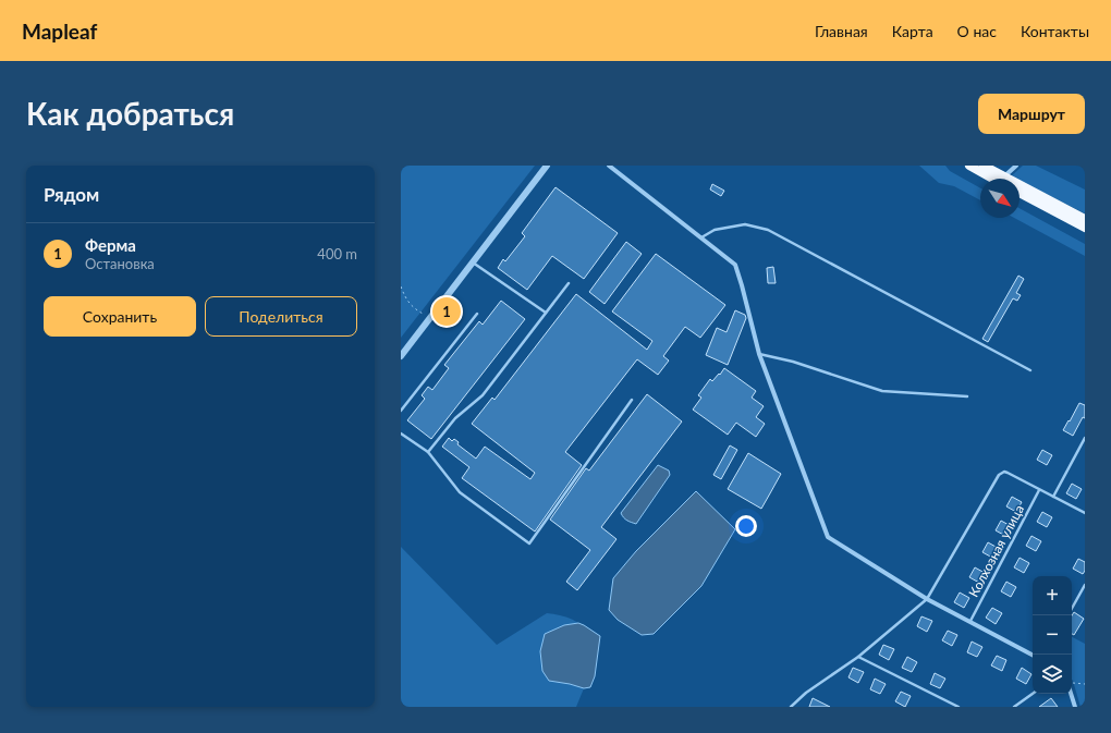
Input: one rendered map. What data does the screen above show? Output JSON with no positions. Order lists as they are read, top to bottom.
{
  "streets": {
    "lane": ["Колхозная улица"]
  },
  "north": "bottom right",
  "page": {
    "header": "Mapleaf",
    "nav": [
      "Главная",
      "Карта",
      "О нас",
      "Контакты"
    ],
    "buttons": [
      "Маршрут",
      ["Сохранить", "Поделиться"]
    ],
    "title": "Как добраться",
    "heading": "Рядом",
    "list": [
      {
        "mark": "1",
        "name": "Ферма",
        "note": "Остановка",
        "value": "400 m"
      }
    ],
    "pins": "1",
    "map_buttons": ["+", "−"]
  }
}
